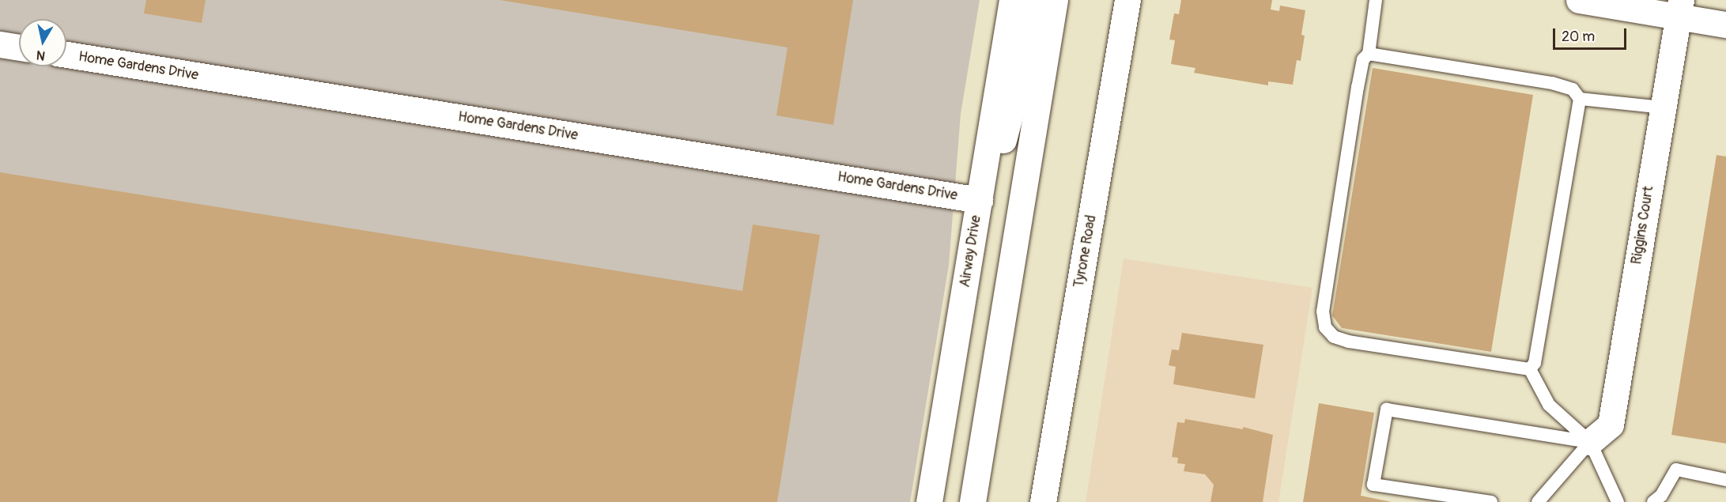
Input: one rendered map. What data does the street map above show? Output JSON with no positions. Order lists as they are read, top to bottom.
{
  "streets": {
    "street": [
      "Home Gardens Drive",
      "Riggins Court",
      "Airway Drive",
      "Tyrone Road"
    ]
  },
  "crossings": [
    ["Home Gardens Drive", "Airway Drive"]
  ],
  "scale_bar": "20 m",
  "north": "bottom"
}
